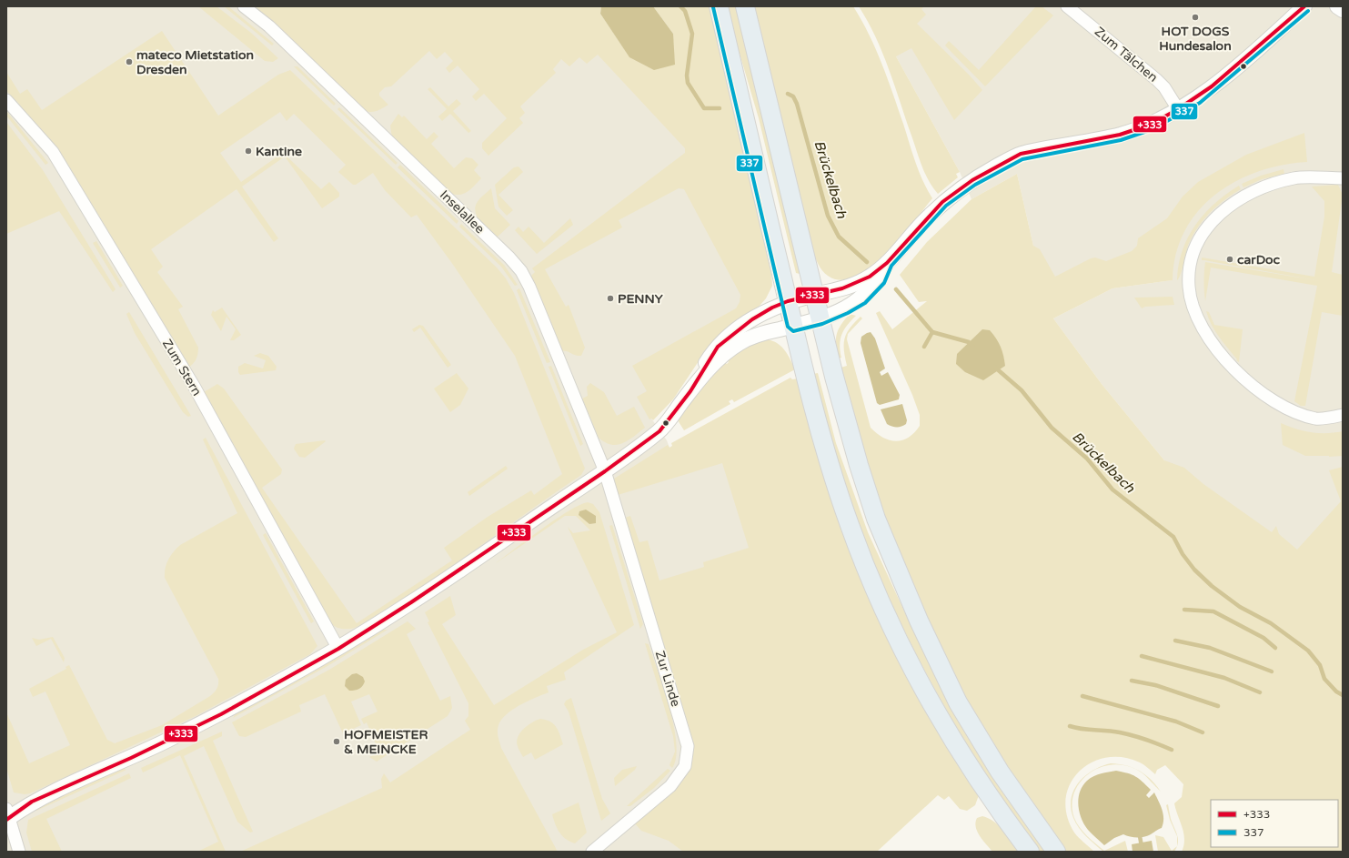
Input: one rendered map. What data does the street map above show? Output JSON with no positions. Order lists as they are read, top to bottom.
{
  "streets": {
    "street": [
      "Zum Tälchen",
      "Inselallee",
      "Zum Stern",
      "Zur Linde"
    ]
  },
  "crossings": [
    ["Inselallee", "Zur Linde"]
  ],
  "water": ["Brückelbach"],
  "places": [
    "HOT DOGS Hundesalon",
    "mateco Mietstation Dresden",
    "Kantine",
    "carDoc",
    "PENNY",
    "HOFMEISTER & MEINCKE"
  ],
  "lines": ["transit line +333", "transit line 337"],
  "legend": ["+333", "337"]
}
